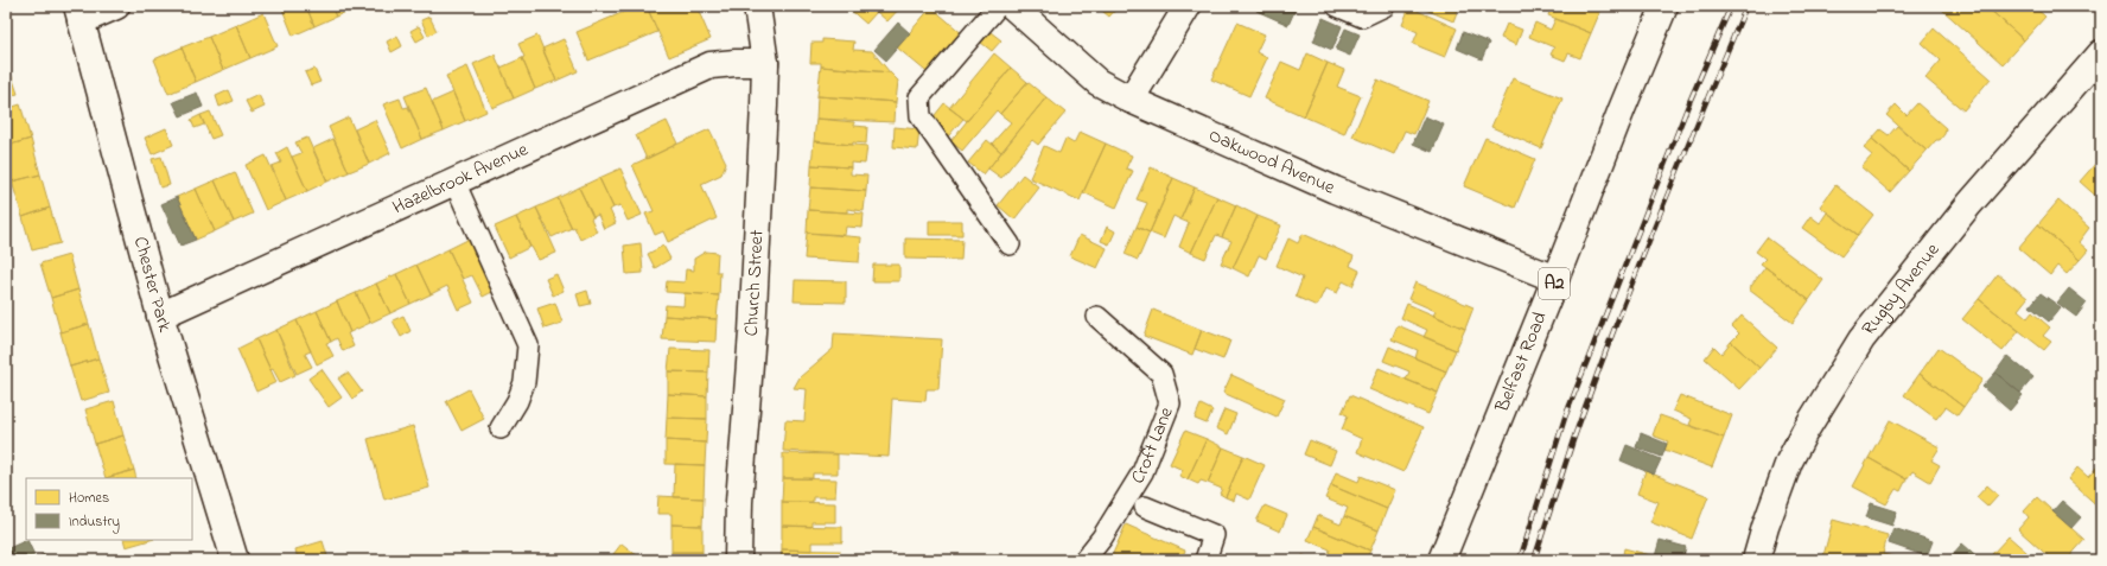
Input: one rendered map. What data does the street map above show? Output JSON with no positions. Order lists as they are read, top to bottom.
{
  "streets": {
    "street": [
      "Oakwood Avenue",
      "Hazelbrook Avenue",
      "Church Street",
      "Chester Park",
      "A2",
      "Rugby Avenue",
      "Belfast Road"
    ],
    "lane": ["Croft Lane"]
  },
  "crossings": [
    ["Oakwood Avenue", "Belfast Road"],
    ["Hazelbrook Avenue", "Church Street"],
    ["Hazelbrook Avenue", "Chester Park"]
  ],
  "legend": ["Homes", "Industry"]
}
